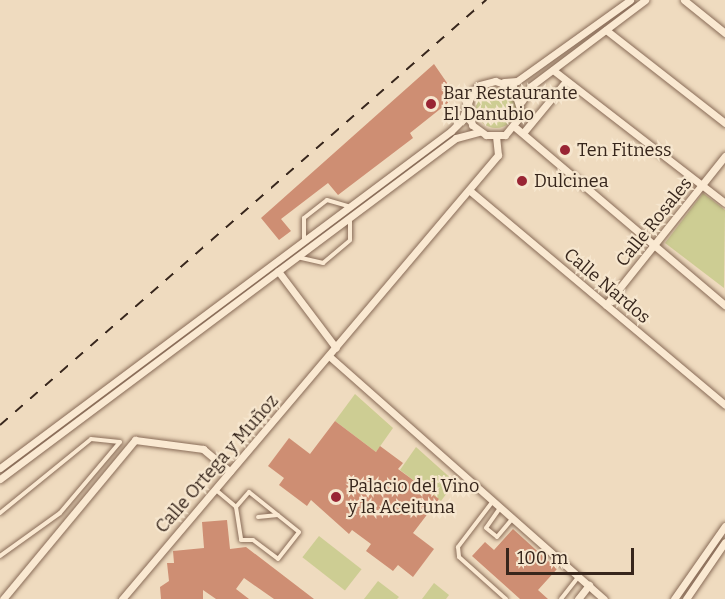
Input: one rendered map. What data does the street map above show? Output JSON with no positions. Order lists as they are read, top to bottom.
{
  "streets": {
    "street": ["Calle Rosales", "Calle Nardos", "Calle Ortega y Muñoz"]
  },
  "crossings": [
    ["Calle Rosales", "Calle Nardos"],
    ["Calle Nardos", "Calle Ortega y Muñoz"]
  ],
  "places": [
    "Bar Restaurante El Danubio",
    "Ten Fitness",
    "Dulcinea",
    "Palacio del Vino y la Aceituna"
  ],
  "scale_bar": "100 m"
}
